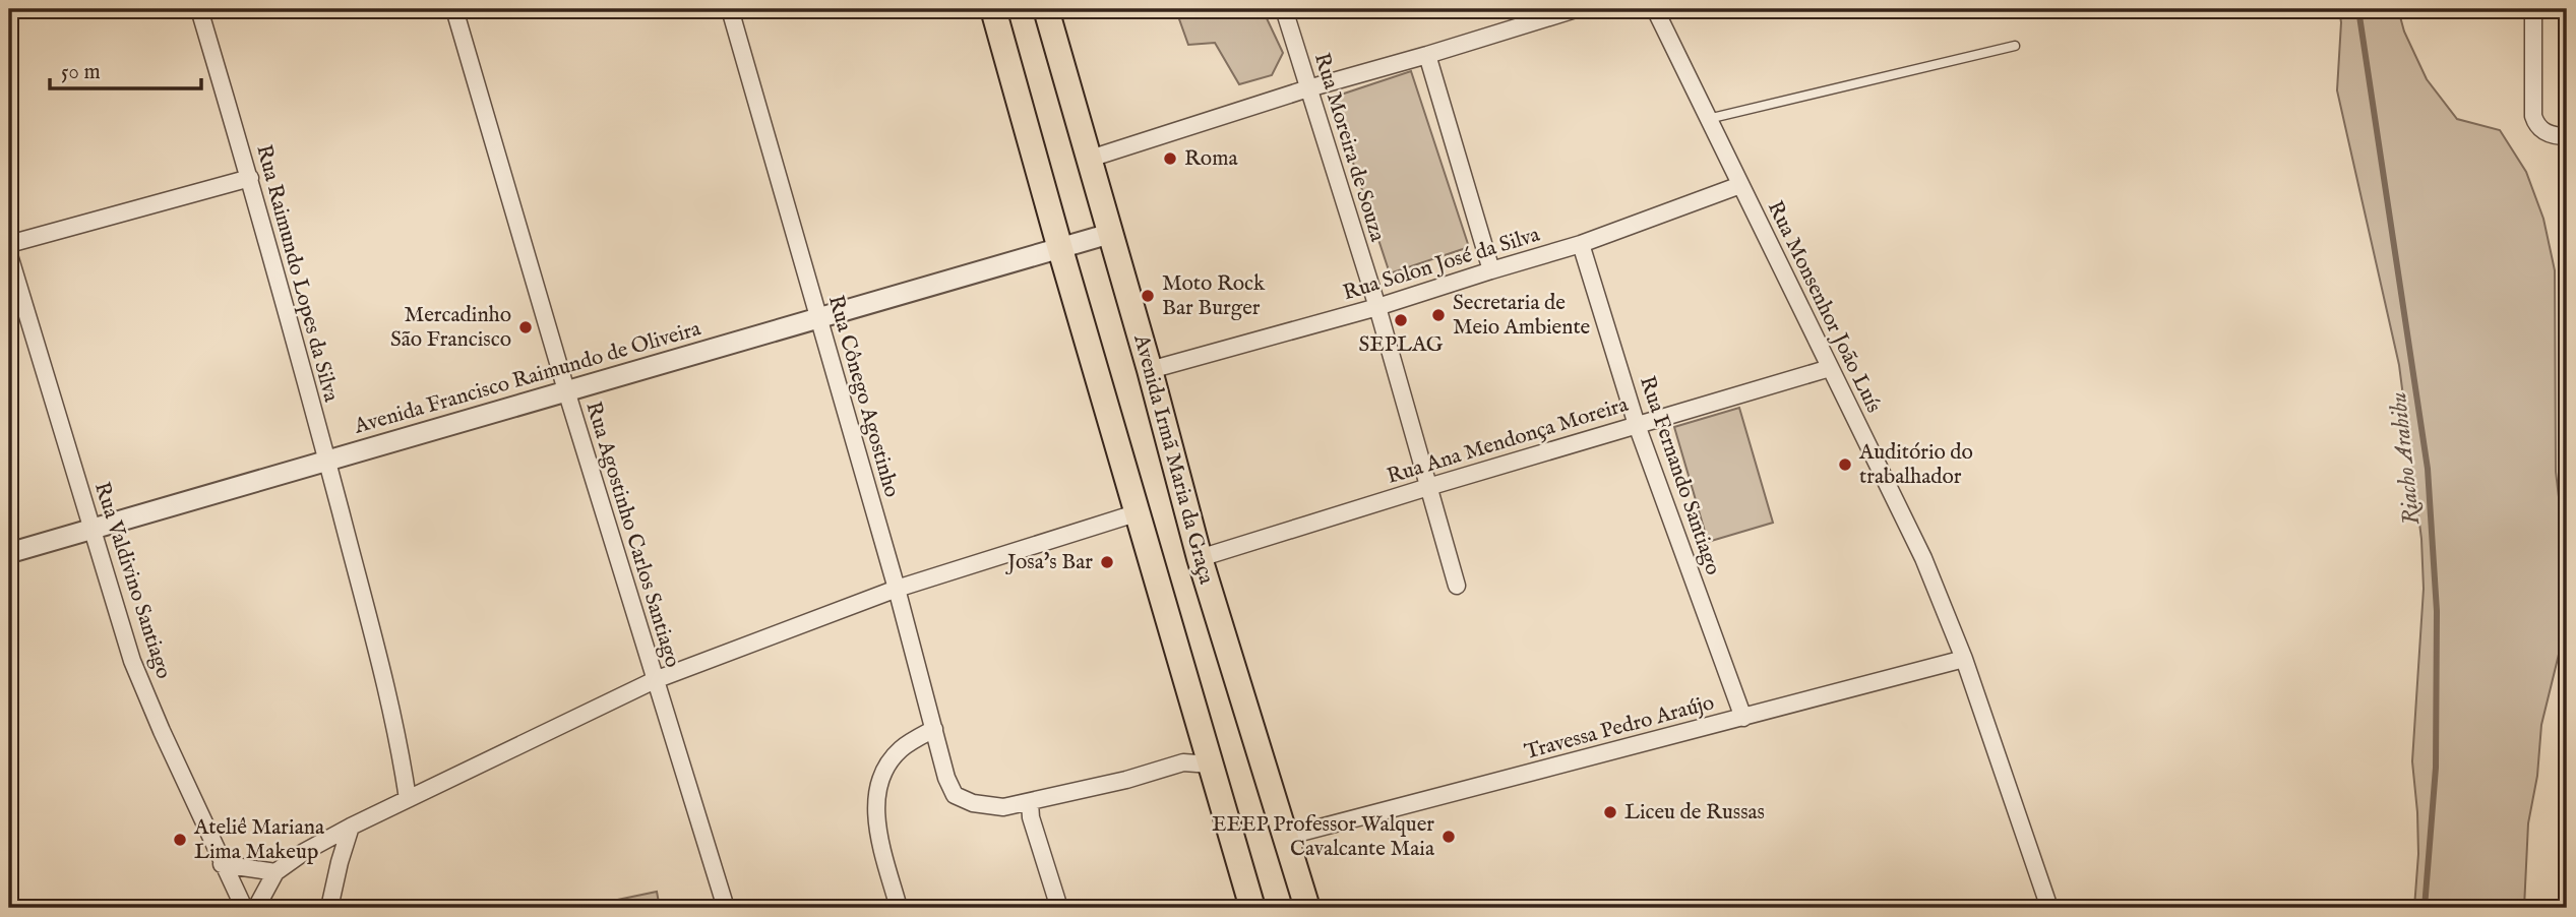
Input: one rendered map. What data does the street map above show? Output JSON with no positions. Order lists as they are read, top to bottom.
{
  "streets": {
    "main road": ["Avenida Irmã Maria da Graça"],
    "street": [
      "Rua Moreira de Souza",
      "Rua Solon José da Silva",
      "Rua Raimundo Lopes da Silva",
      "Rua Monsenhor João Luís",
      "Avenida Francisco Raimundo de Oliveira",
      "Rua Cônego Agostinho",
      "Rua Ana Mendonça Moreira",
      "Rua Fernando Santiago",
      "Rua Agostinho Carlos Santiago",
      "Rua Valdivino Santiago",
      "Travessa Pedro Araújo"
    ]
  },
  "crossings": [
    ["Rua Moreira de Souza", "Rua Solon José da Silva"],
    ["Rua Moreira de Souza", "Rua Ana Mendonça Moreira"],
    ["Rua Solon José da Silva", "Rua Monsenhor João Luís"],
    ["Rua Solon José da Silva", "Avenida Irmã Maria da Graça"],
    ["Rua Solon José da Silva", "Rua Fernando Santiago"],
    ["Rua Raimundo Lopes da Silva", "Avenida Francisco Raimundo de Oliveira"],
    ["Rua Monsenhor João Luís", "Rua Ana Mendonça Moreira"],
    ["Rua Monsenhor João Luís", "Travessa Pedro Araújo"],
    ["Avenida Francisco Raimundo de Oliveira", "Rua Cônego Agostinho"],
    ["Avenida Francisco Raimundo de Oliveira", "Avenida Irmã Maria da Graça"],
    ["Avenida Francisco Raimundo de Oliveira", "Rua Agostinho Carlos Santiago"],
    ["Avenida Francisco Raimundo de Oliveira", "Rua Valdivino Santiago"],
    ["Rua Ana Mendonça Moreira", "Avenida Irmã Maria da Graça"],
    ["Rua Ana Mendonça Moreira", "Rua Fernando Santiago"],
    ["Avenida Irmã Maria da Graça", "Travessa Pedro Araújo"],
    ["Rua Fernando Santiago", "Travessa Pedro Araújo"]
  ],
  "water": ["Riacho Arahibu"],
  "places": [
    "Roma",
    "Moto Rock Bar Burger",
    "Secretaria de Meio Ambiente",
    "SEPLAG",
    "Mercadinho São Francisco",
    "Auditório do trabalhador",
    "Josa's Bar",
    "Liceu de Russas",
    "EEEP Professor Walquer Cavalcante Maia",
    "Ateliê Mariana Lima Makeup"
  ],
  "scale_bar": "50 m"
}
